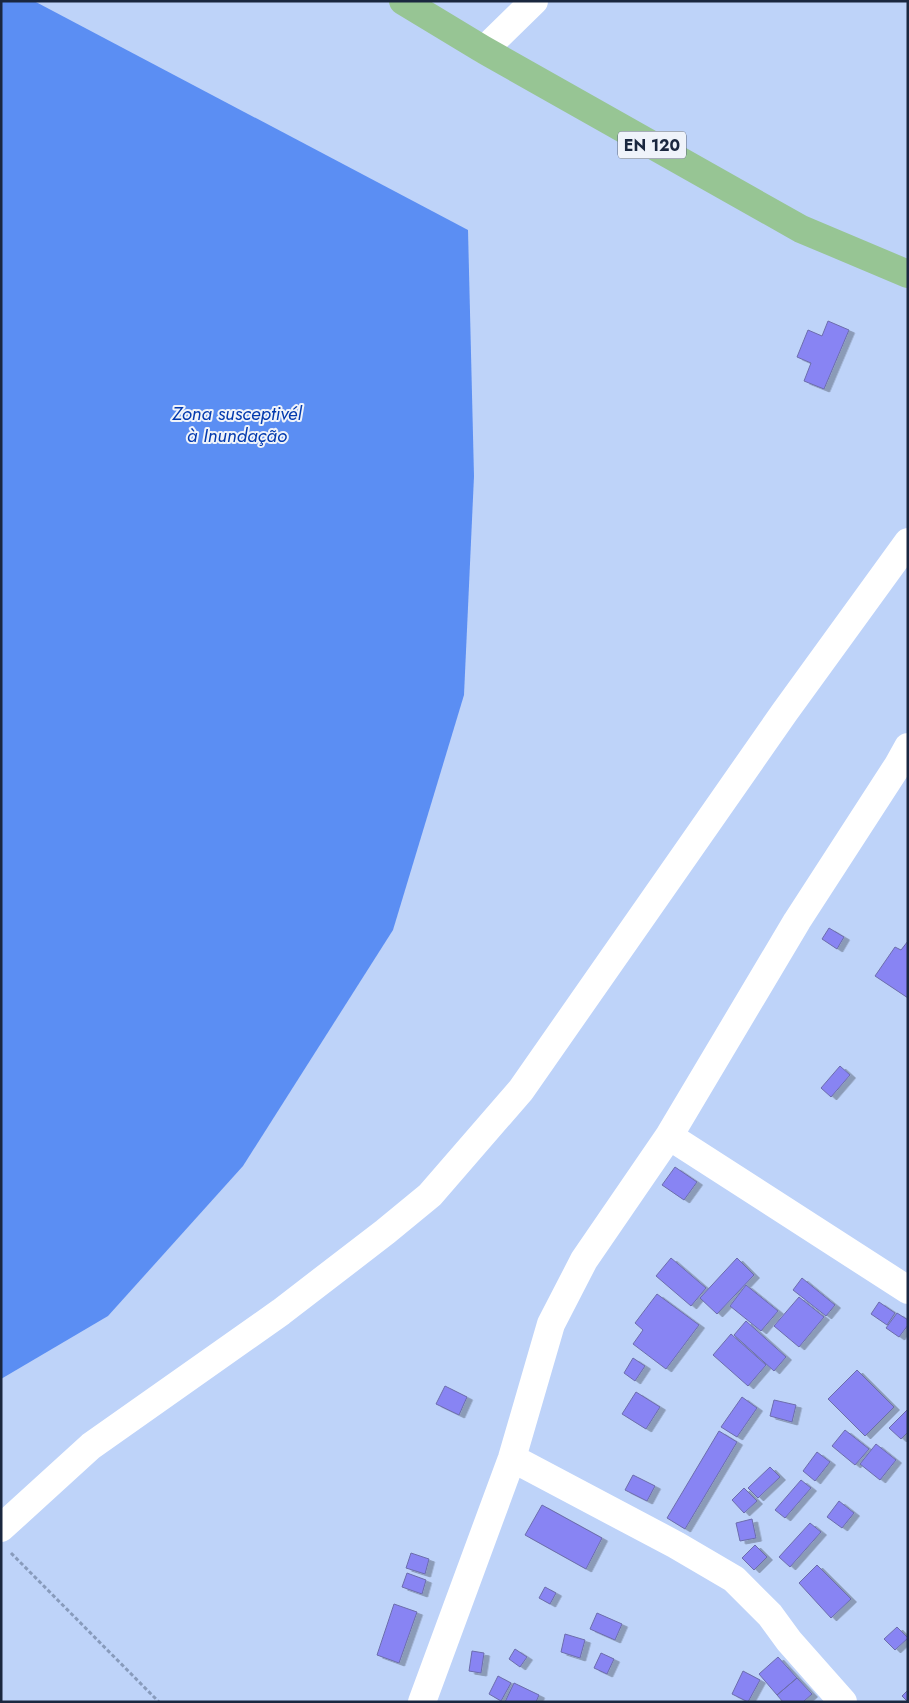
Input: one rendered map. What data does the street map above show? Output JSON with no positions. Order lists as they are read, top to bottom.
{
  "streets": {
    "main road": ["EN 120"]
  },
  "water": ["Zona susceptivél à Inundação"]
}
